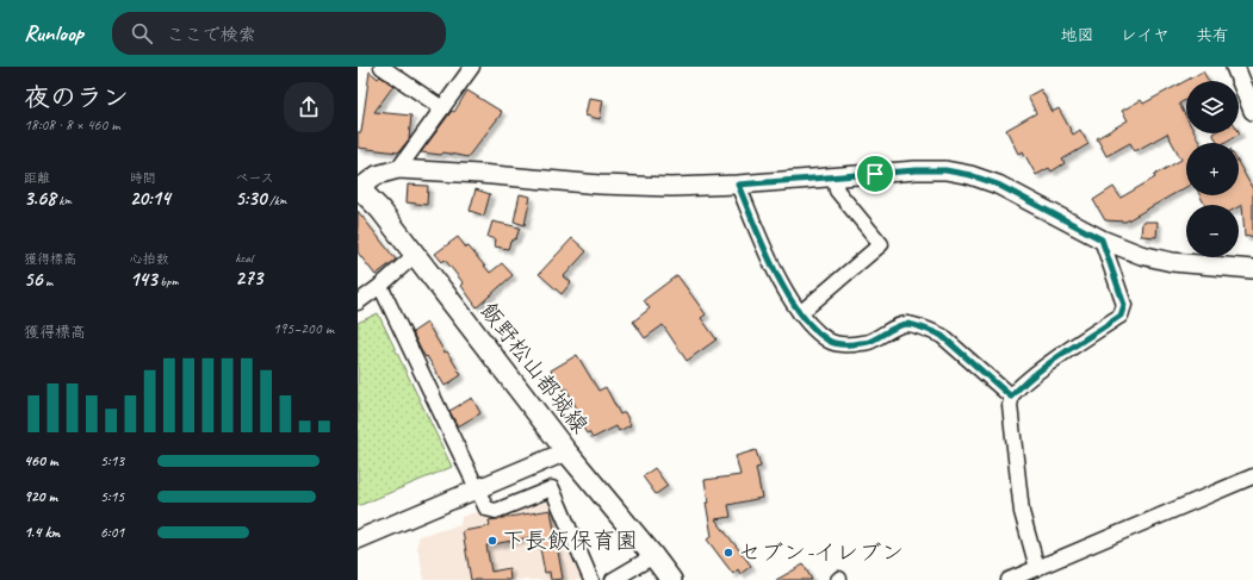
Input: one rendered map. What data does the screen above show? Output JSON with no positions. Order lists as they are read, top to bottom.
{
  "streets": {
    "main road": ["飯野松山都城線"]
  },
  "places": ["下長飯保育園", "セブン-イレブン"],
  "page": {
    "header": "Runloop",
    "search": "ここで検索",
    "nav": ["地図", "レイヤ", "共有"],
    "heading": ["夜のラン", "18:08 · 8 × 460 m"],
    "map_buttons": ["+", "−"],
    "stats": [
      ["距離", "3.68 km"],
      ["時間", "20:14"],
      ["ペース", "5:30 /km"],
      ["獲得標高", "56 m"],
      ["心拍数", "143 bpm"],
      ["kcal", "273"]
    ],
    "chart": ["獲得標高", "195–200 m"],
    "list": [
      {
        "name": "460 m",
        "note": "5:13"
      },
      {
        "name": "920 m",
        "note": "5:15"
      },
      {
        "name": "1.4 km",
        "note": "6:01"
      }
    ]
  }
}
